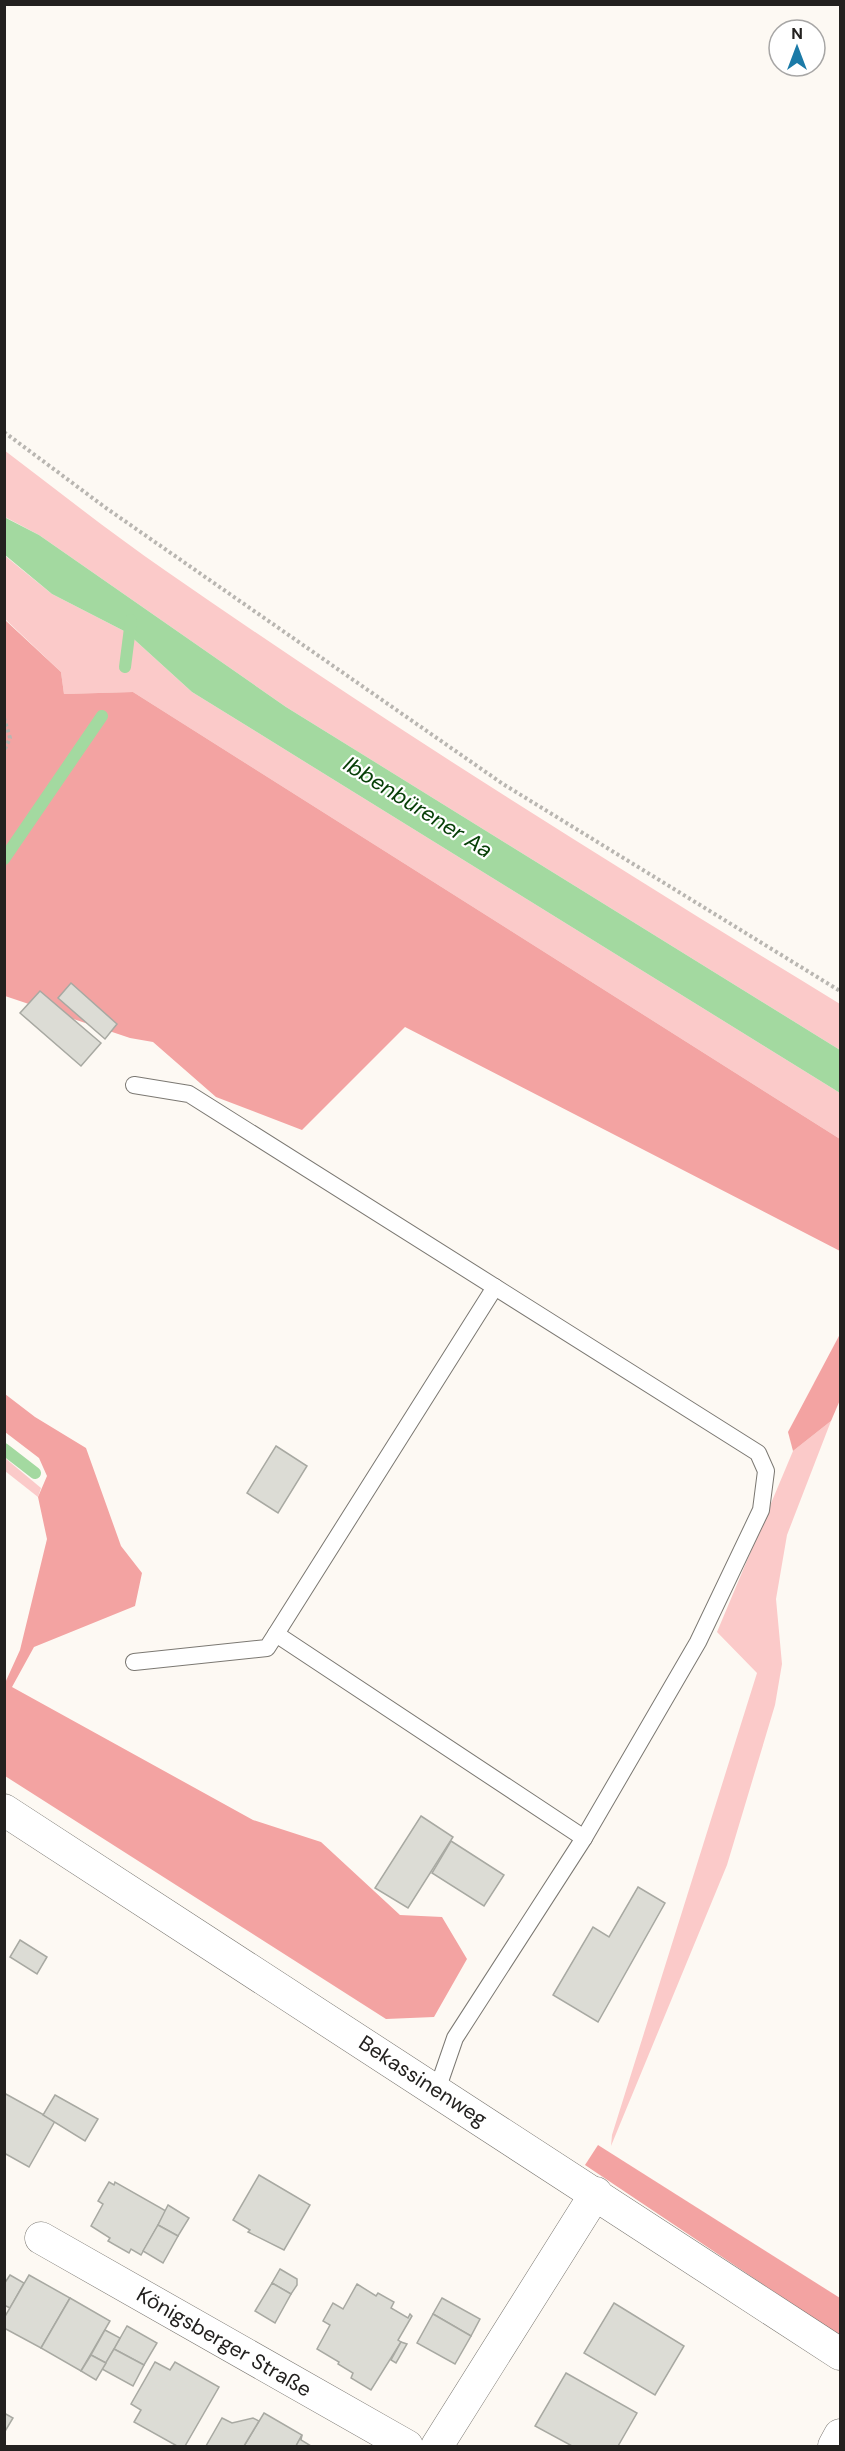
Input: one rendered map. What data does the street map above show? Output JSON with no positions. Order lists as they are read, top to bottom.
{
  "streets": {
    "street": ["Bekassinenweg", "Königsberger Straße"]
  },
  "water": ["Ibbenbürener Aa"],
  "north": "top"
}
